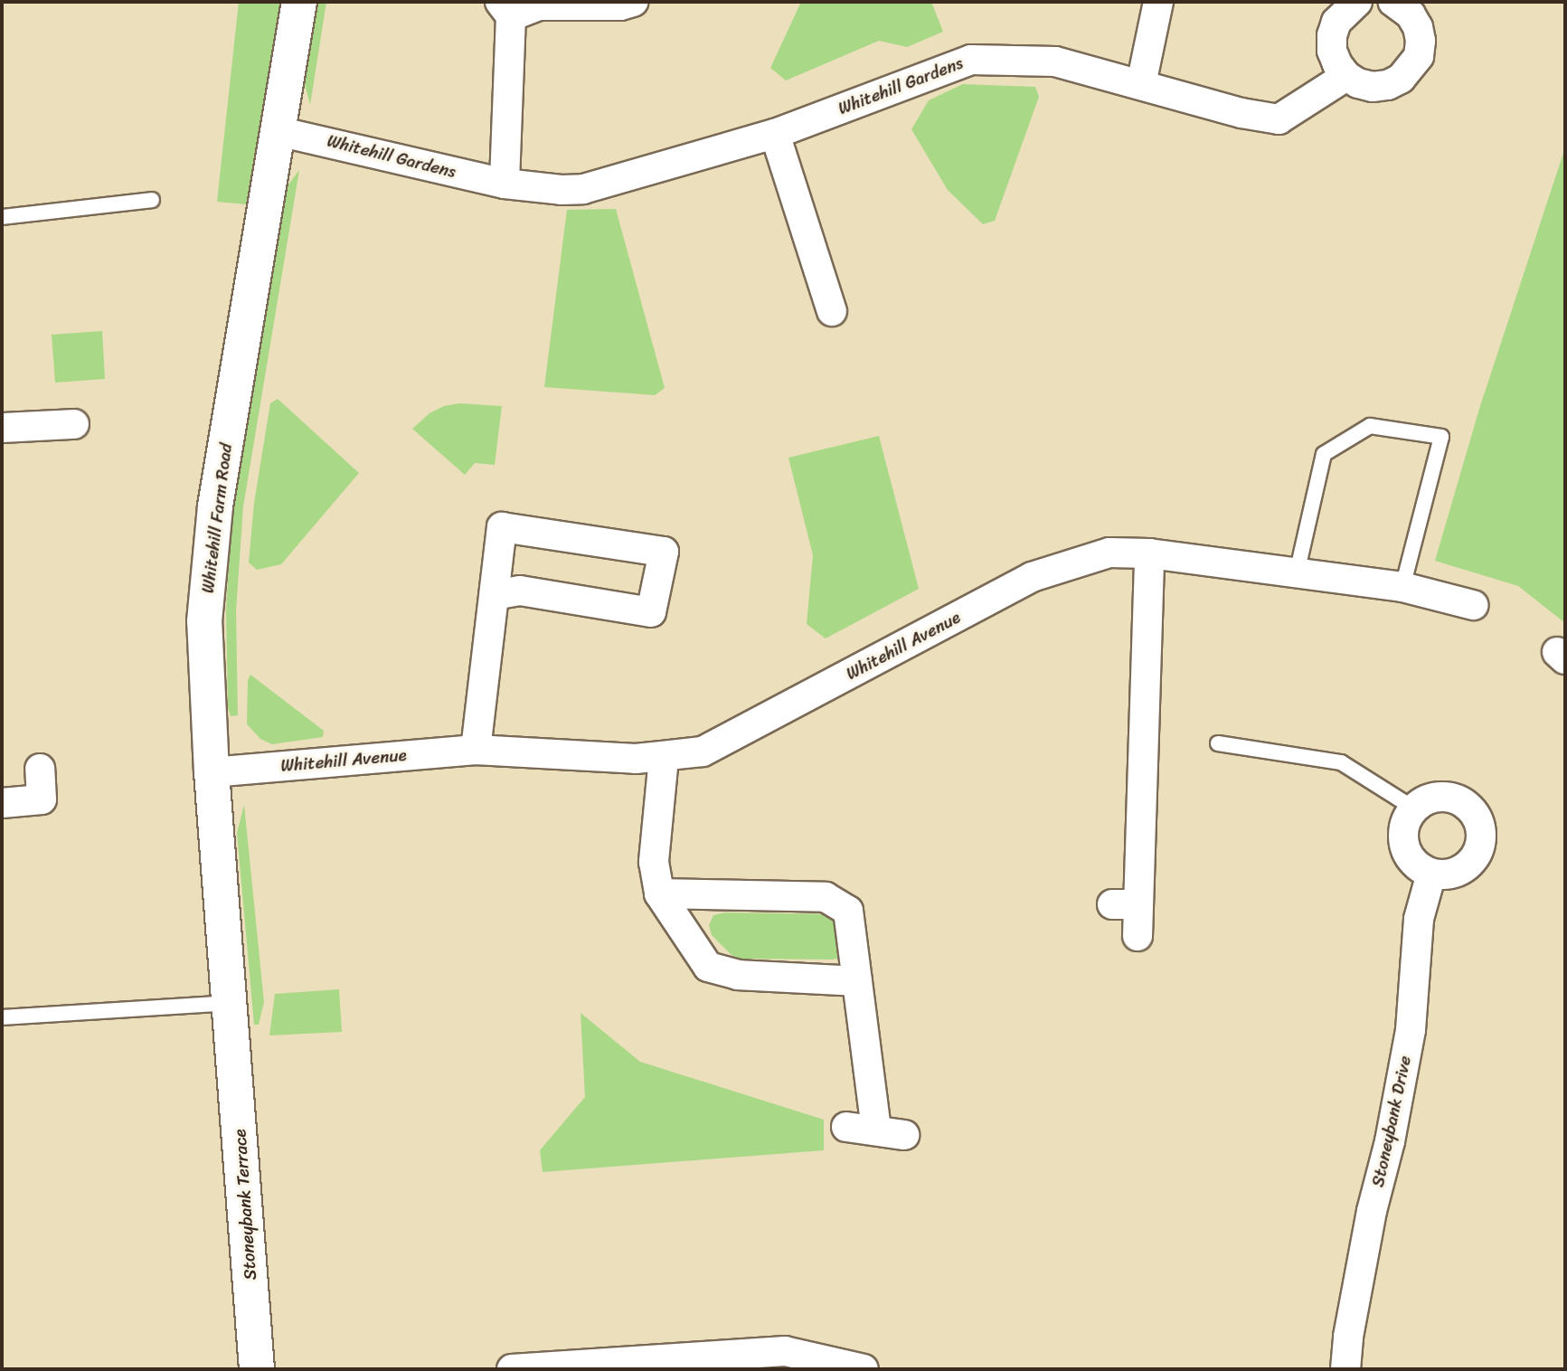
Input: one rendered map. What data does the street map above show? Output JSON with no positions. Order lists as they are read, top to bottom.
{
  "streets": {
    "street": [
      "Whitehill Gardens",
      "Whitehill Farm Road",
      "Whitehill Avenue",
      "Stoneybank Drive",
      "Stoneybank Terrace"
    ]
  },
  "crossings": [
    ["Whitehill Gardens", "Whitehill Farm Road"],
    ["Whitehill Farm Road", "Whitehill Avenue"],
    ["Whitehill Farm Road", "Stoneybank Terrace"]
  ]
}
